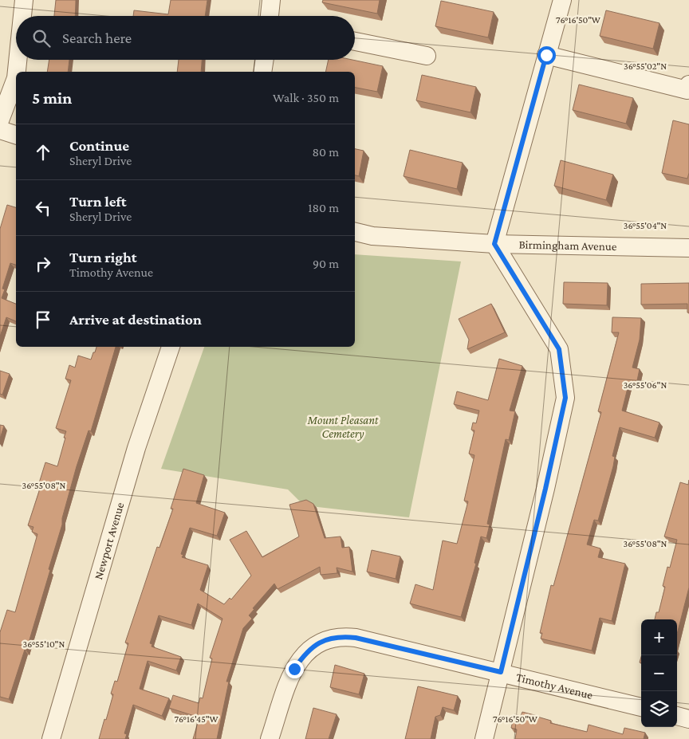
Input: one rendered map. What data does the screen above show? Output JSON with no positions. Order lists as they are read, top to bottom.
{
  "streets": {
    "street": ["Birmingham Avenue", "Newport Avenue", "Timothy Avenue"]
  },
  "parks": ["Mount Pleasant Cemetery"],
  "page": {
    "search": "Search here",
    "heading": ["5 min", "Walk · 350 m"],
    "list": [
      ["Continue", "Sheryl Drive", "80 m"],
      ["Turn left", "Sheryl Drive", "180 m"],
      ["Turn right", "Timothy Avenue", "90 m"],
      "Arrive at destination"
    ],
    "map_buttons": ["+", "−"]
  },
  "coordinates": [
    "76°16'50\"W",
    "36°55'02\"N",
    "36°55'04\"N",
    "36°55'06\"N",
    "36°55'08\"N",
    "36°55'10\"N",
    "76°16'45\"W"
  ]
}
